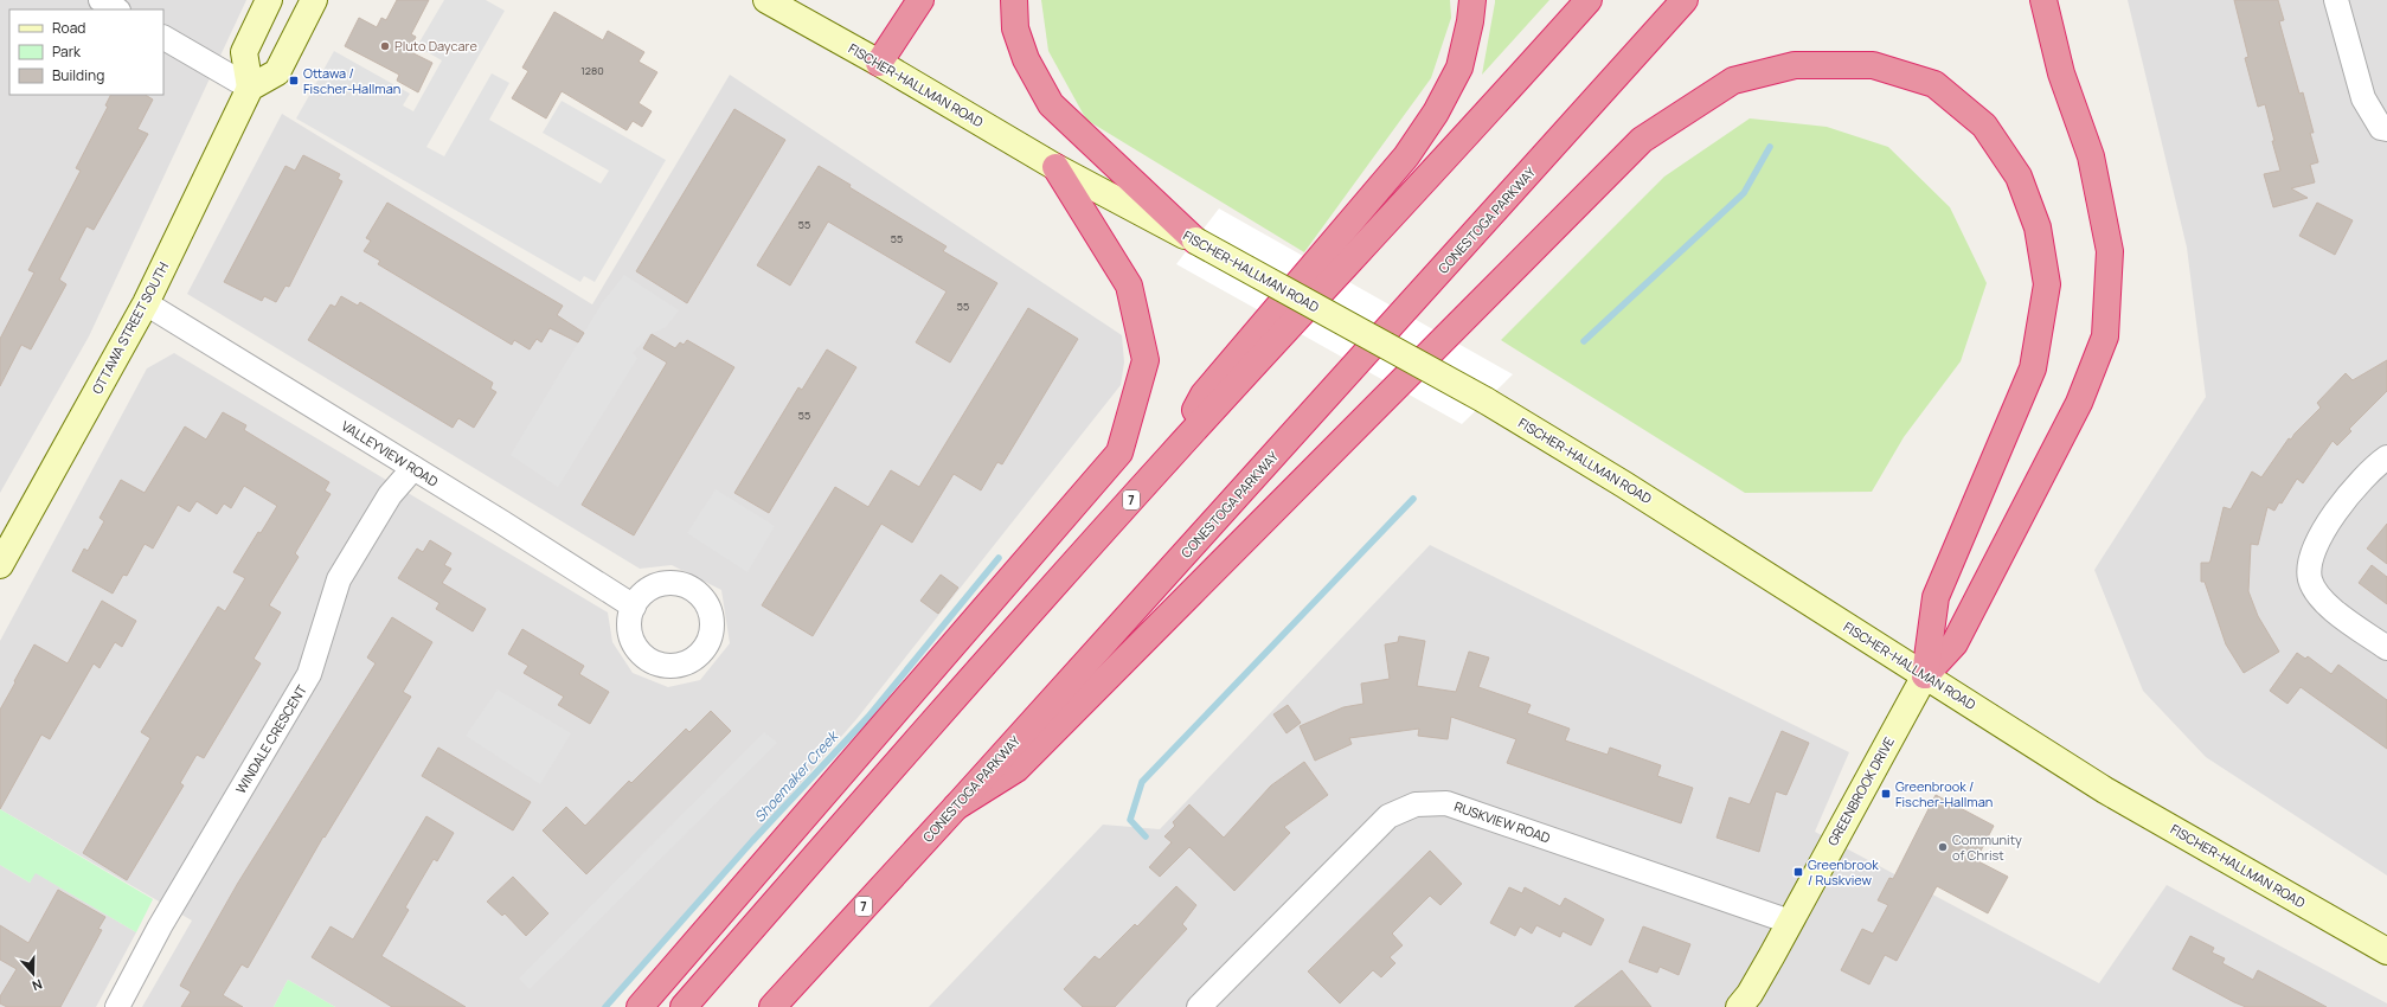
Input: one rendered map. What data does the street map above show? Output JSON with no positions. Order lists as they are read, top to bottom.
{
  "streets": {
    "highway": ["CONESTOGA PARKWAY", "7"],
    "main road": ["FISCHER-HALLMAN ROAD", "OTTAWA STREET SOUTH", "GREENBROOK DRIVE"],
    "street": ["VALLEYVIEW ROAD", "WINDALE CRESCENT", "RUSKVIEW ROAD"]
  },
  "crossings": [
    ["FISCHER-HALLMAN ROAD", "GREENBROOK DRIVE"],
    ["OTTAWA STREET SOUTH", "VALLEYVIEW ROAD"],
    ["VALLEYVIEW ROAD", "WINDALE CRESCENT"],
    ["GREENBROOK DRIVE", "RUSKVIEW ROAD"]
  ],
  "water": ["Shoemaker Creek"],
  "places": {
    "other": ["Pluto Daycare", "Community of Christ"],
    "transit": ["Ottawa / Fischer-Hallman", "Greenbrook / Fischer-Hallman", "Greenbrook / Ruskview"]
  },
  "house_numbers": [
    "1280",
    "55",
    "55",
    "55",
    "55"
  ],
  "legend": ["Road", "Park", "Building"],
  "north": "bottom"
}
